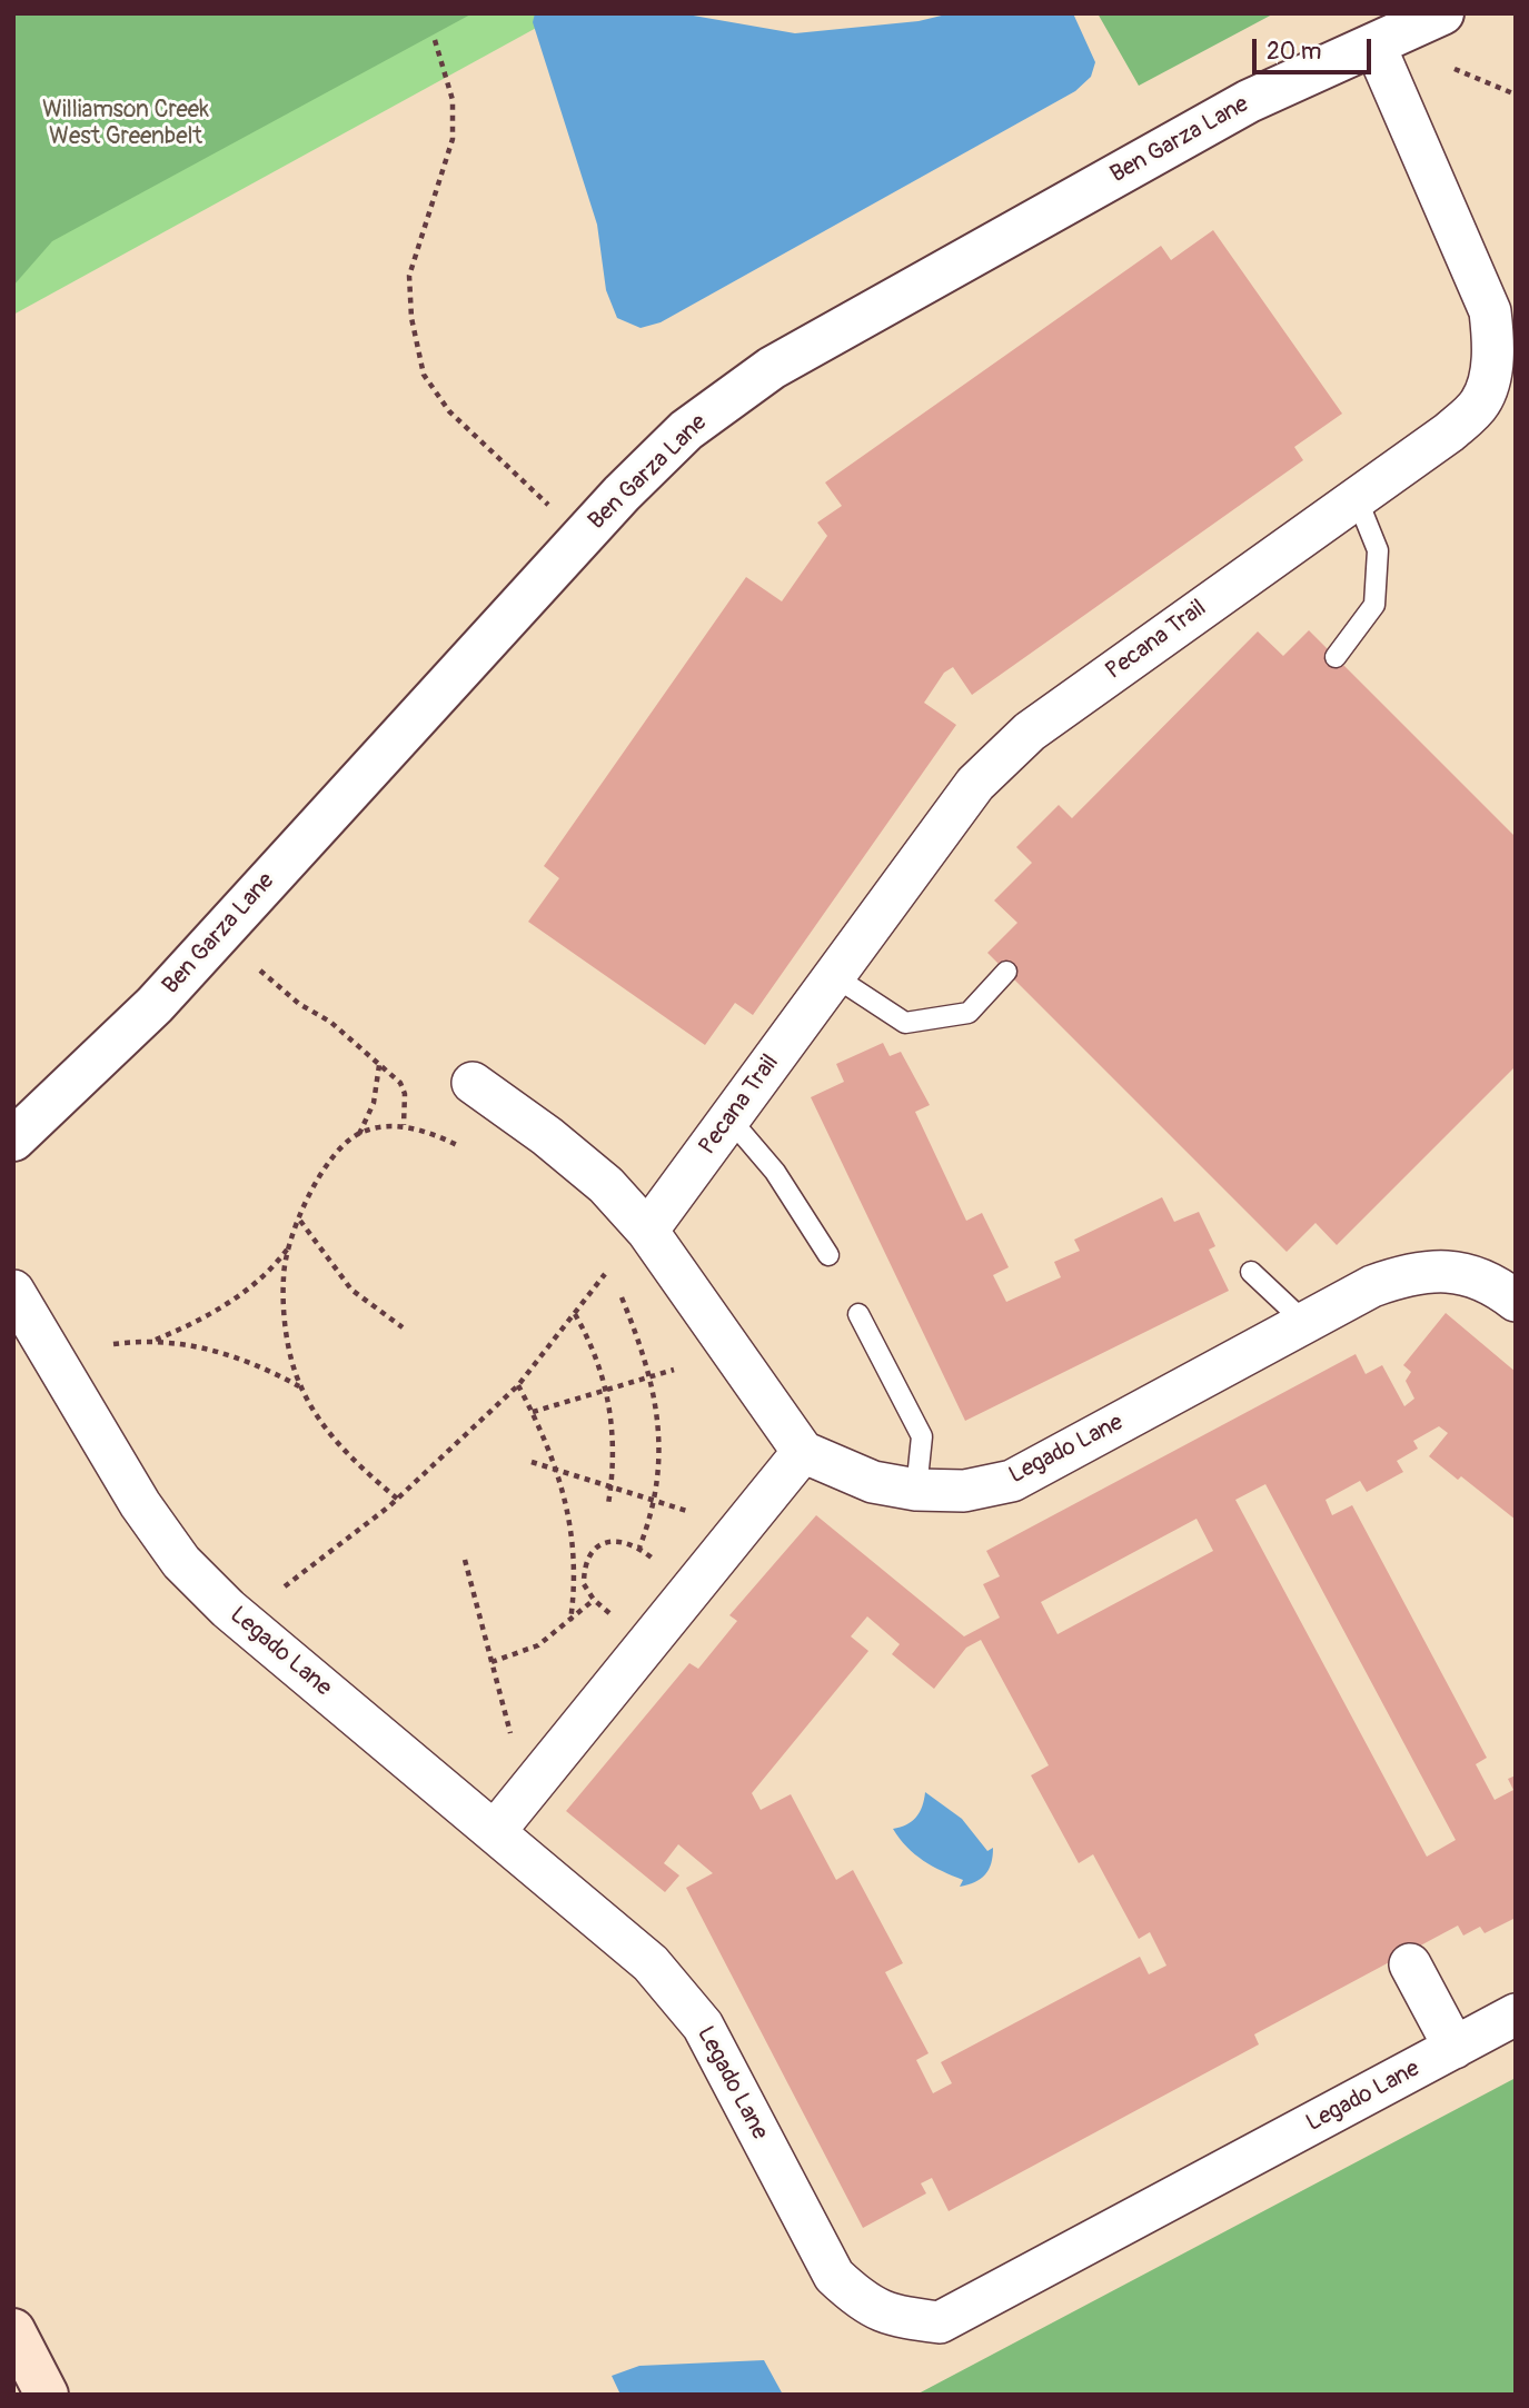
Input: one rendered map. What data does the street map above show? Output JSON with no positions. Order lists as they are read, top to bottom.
{
  "streets": {
    "street": ["Ben Garza Lane", "Pecana Trail", "Legado Lane"]
  },
  "crossings": [
    ["Ben Garza Lane", "Pecana Trail"]
  ],
  "parks": ["Williamson Creek West Greenbelt"],
  "scale_bar": "20 m"
}
